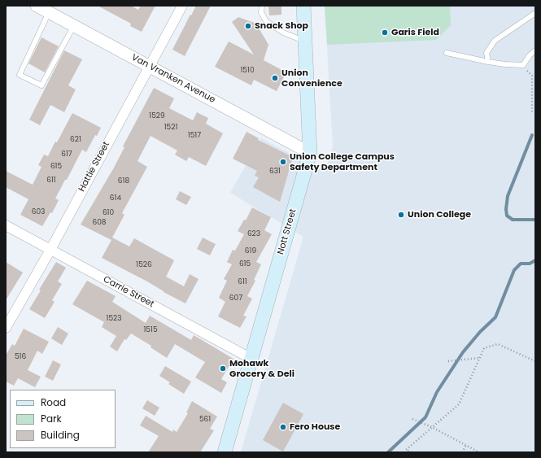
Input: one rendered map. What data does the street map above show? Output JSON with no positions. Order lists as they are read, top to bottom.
{
  "streets": {
    "main road": ["Nott Street"],
    "street": ["Van Vranken Avenue", "Hattie Street", "Carrie Street"]
  },
  "crossings": [
    ["Van Vranken Avenue", "Hattie Street"],
    ["Van Vranken Avenue", "Nott Street"],
    ["Hattie Street", "Carrie Street"],
    ["Nott Street", "Carrie Street"]
  ],
  "places": [
    "Snack Shop",
    "Garis Field",
    "Union Convenience",
    "Union College Campus Safety Department",
    "Union College",
    "Mohawk Grocery & Deli",
    "Fero House"
  ],
  "house_numbers": [
    "1510",
    "1529",
    "1521",
    "1517",
    "621",
    "617",
    "615",
    "631",
    "611",
    "618",
    "614",
    "603",
    "610",
    "608",
    "623",
    "619",
    "615",
    "1526",
    "611",
    "607",
    "1523",
    "1515",
    "516",
    "561"
  ],
  "legend": ["Road", "Park", "Building"]
}
